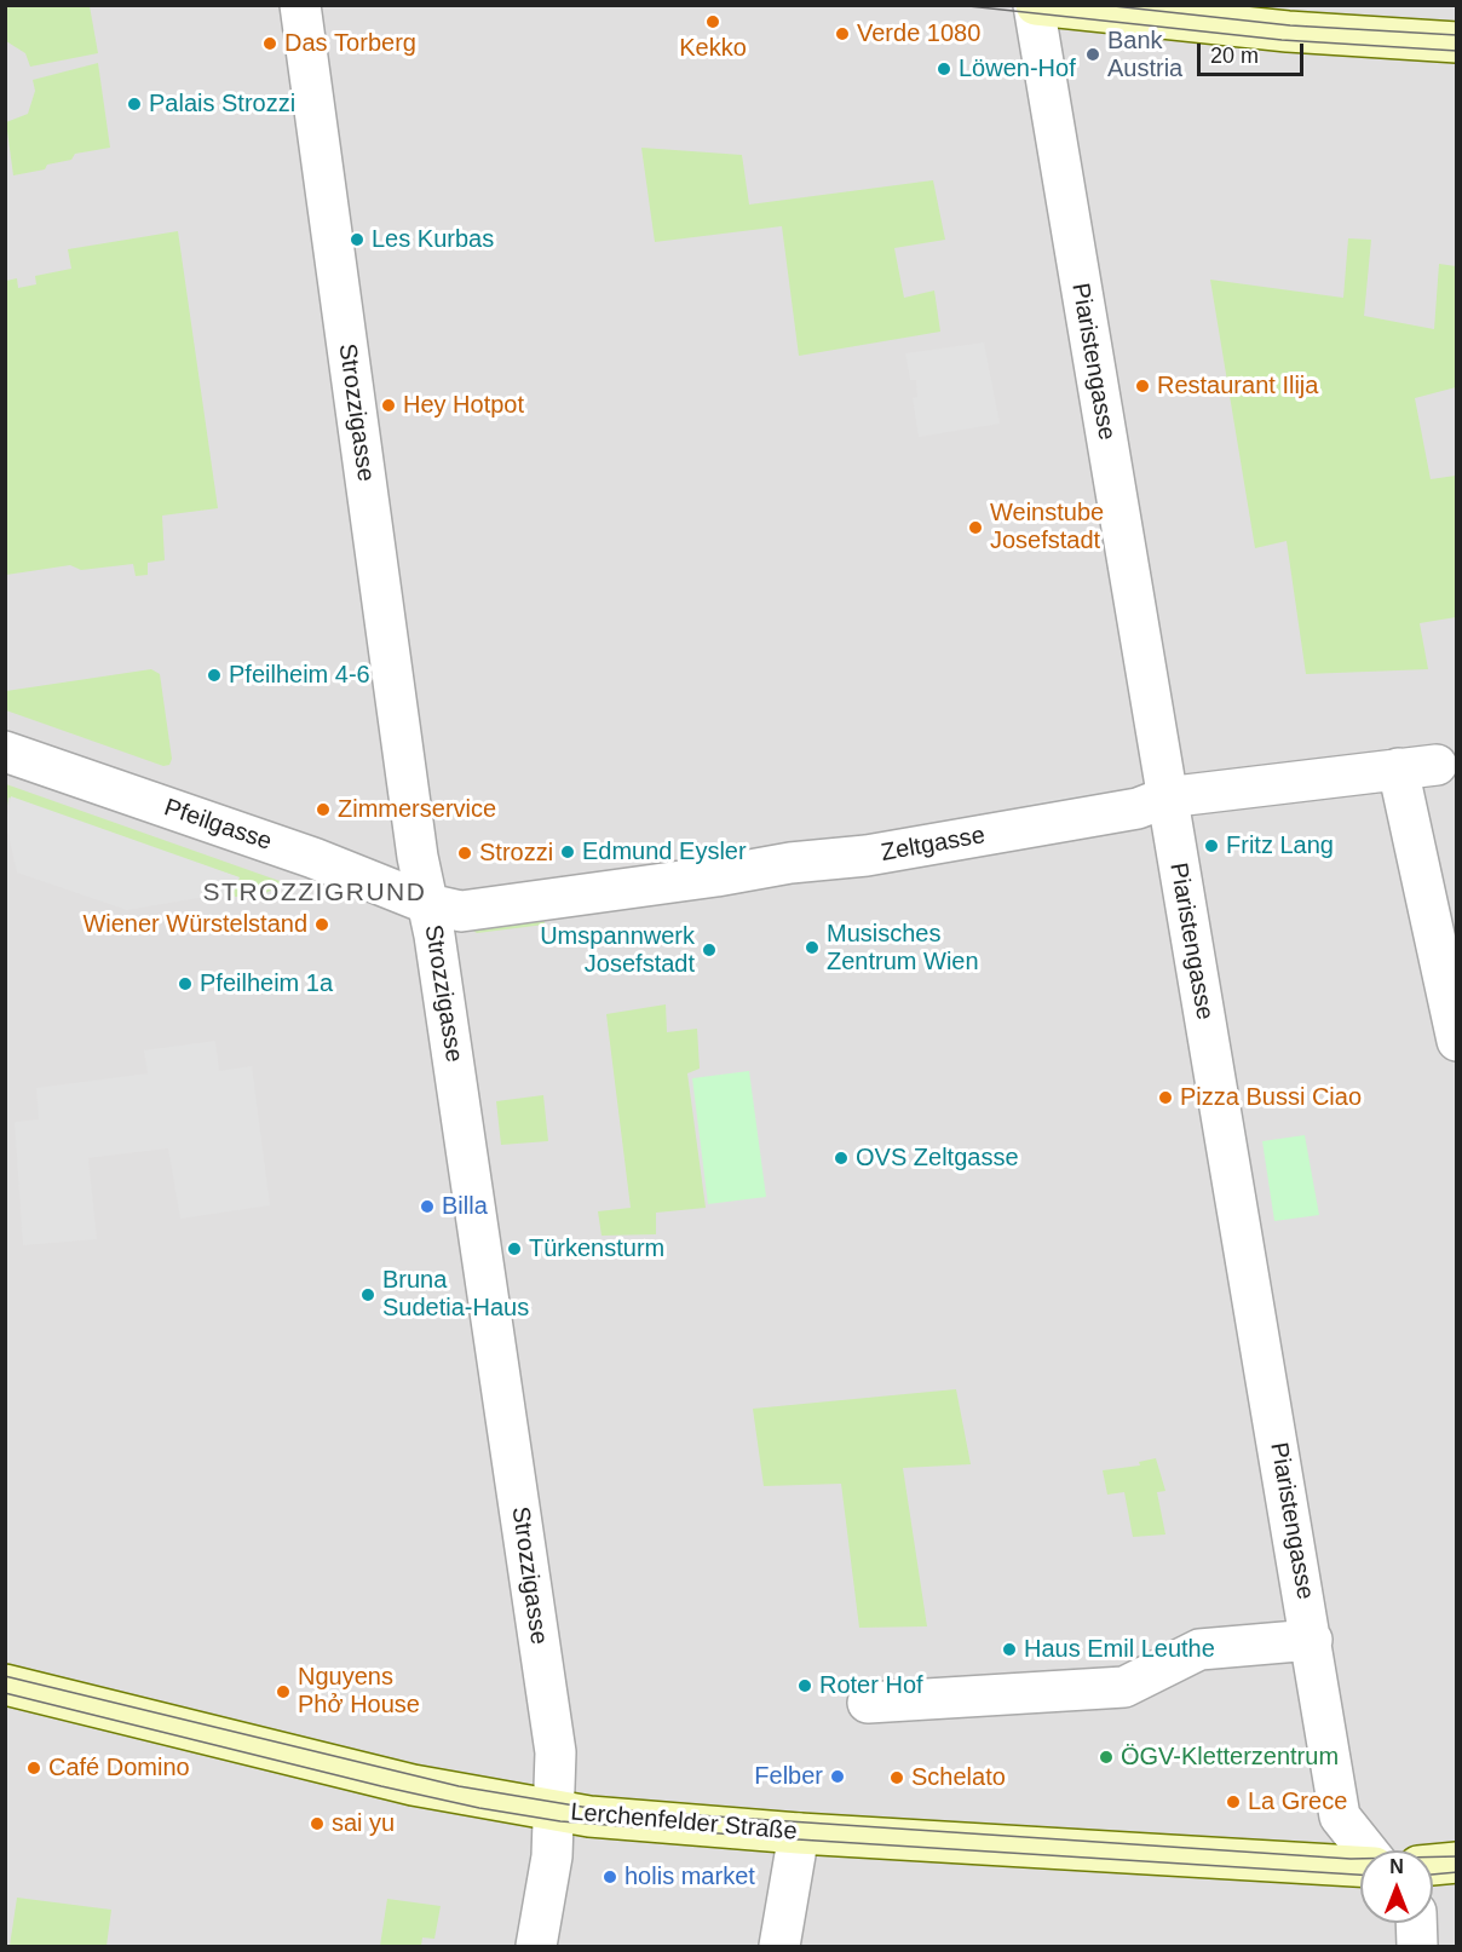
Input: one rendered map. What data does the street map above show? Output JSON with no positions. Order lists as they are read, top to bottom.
{
  "streets": {
    "main road": ["Lerchenfelder Straße"],
    "street": [
      "Piaristengasse",
      "Strozzigasse",
      "Pfeilgasse",
      "Zeltgasse"
    ]
  },
  "crossings": [
    ["Piaristengasse", "Zeltgasse"],
    ["Strozzigasse", "Pfeilgasse"],
    ["Strozzigasse", "Zeltgasse"],
    ["Strozzigasse", "Lerchenfelder Straße"],
    ["Pfeilgasse", "Zeltgasse"]
  ],
  "districts": ["STROZZIGRUND"],
  "places": [
    "Kekko",
    "Verde 1080",
    "Das Torberg",
    "Bank Austria",
    "Löwen-Hof",
    "Palais Strozzi",
    "Les Kurbas",
    "Restaurant Ilija",
    "Hey Hotpot",
    "Weinstube Josefstadt",
    "Pfeilheim 4-6",
    "Zimmerservice",
    "Fritz Lang",
    "Edmund Eysler",
    "Strozzi",
    "Wiener Würstelstand",
    "Musisches Zentrum Wien",
    "Umspannwerk Josefstadt",
    "Pfeilheim 1a",
    "Pizza Bussi Ciao",
    "OVS Zeltgasse",
    "Billa",
    "Türkensturm",
    "Bruna Sudetia-Haus",
    "Haus Emil Leuthe",
    "Roter Hof",
    "Nguyens Phở House",
    "ÖGV-Kletterzentrum",
    "Café Domino",
    "Felber",
    "Schelato",
    "La Grece",
    "sai yu",
    "holis market"
  ],
  "scale_bar": "20 m",
  "north": "top"
}
